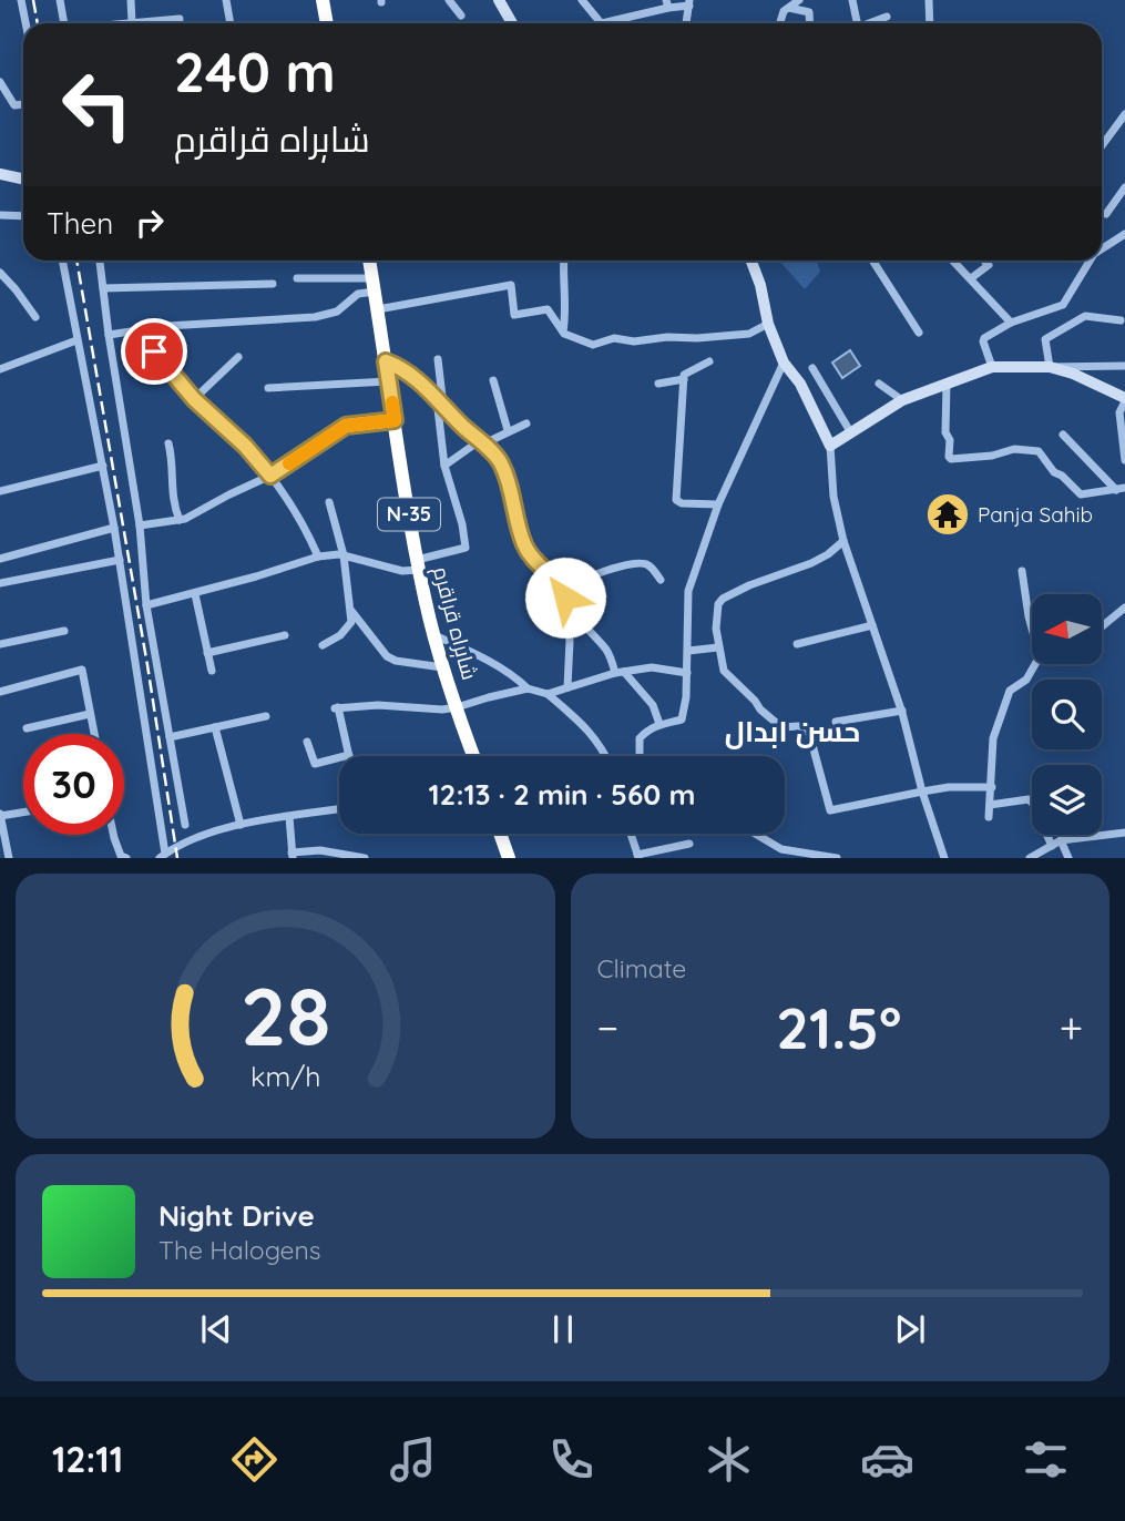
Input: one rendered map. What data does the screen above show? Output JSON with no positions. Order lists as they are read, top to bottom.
{
  "streets": {
    "highway": ["N-35", "شاہراہ قراقرم"]
  },
  "districts": ["حسن ابدال"],
  "places": {
    "temple": ["Panja Sahib"]
  },
  "north": "left",
  "page": {
    "turn": ["240 m", "شاہراہ قراقرم"],
    "then": "Then",
    "limit": "30",
    "trip": "12:13 · 2 min · 560 m",
    "tile": "Climate",
    "heat": ["−", "21.5°", "+"],
    "song": ["Night Drive", "The Halogens"],
    "tabs": "12:11",
    "gauge": ["28", "km/h"]
  }
}
